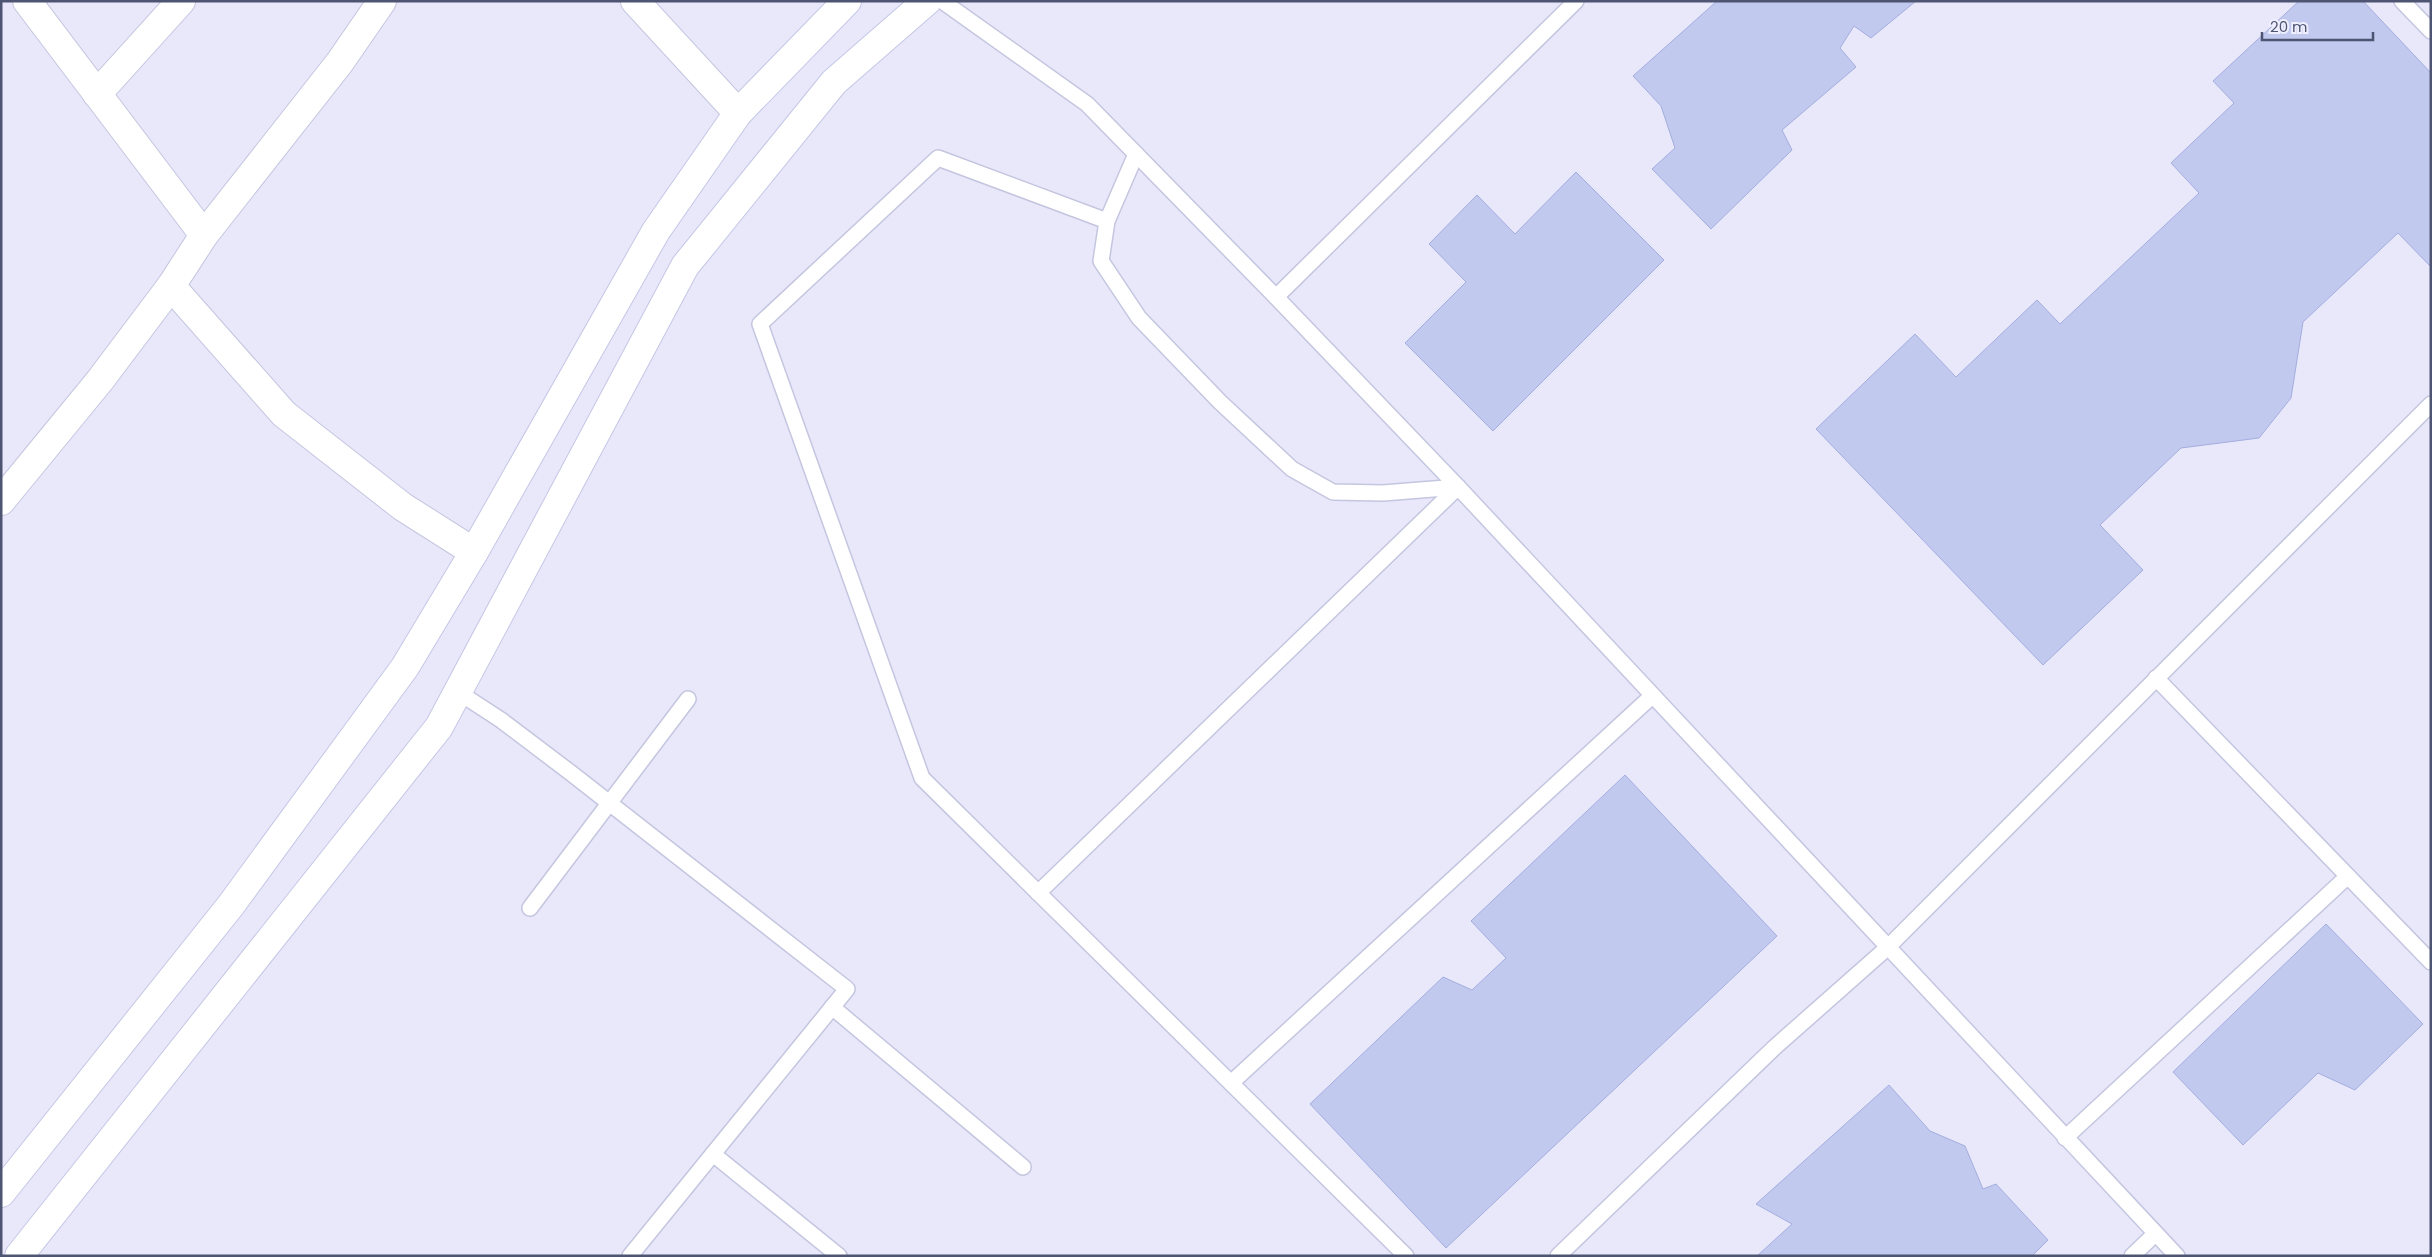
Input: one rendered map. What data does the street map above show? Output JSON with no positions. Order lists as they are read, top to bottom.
{
  "scale_bar": "20 m"
}
